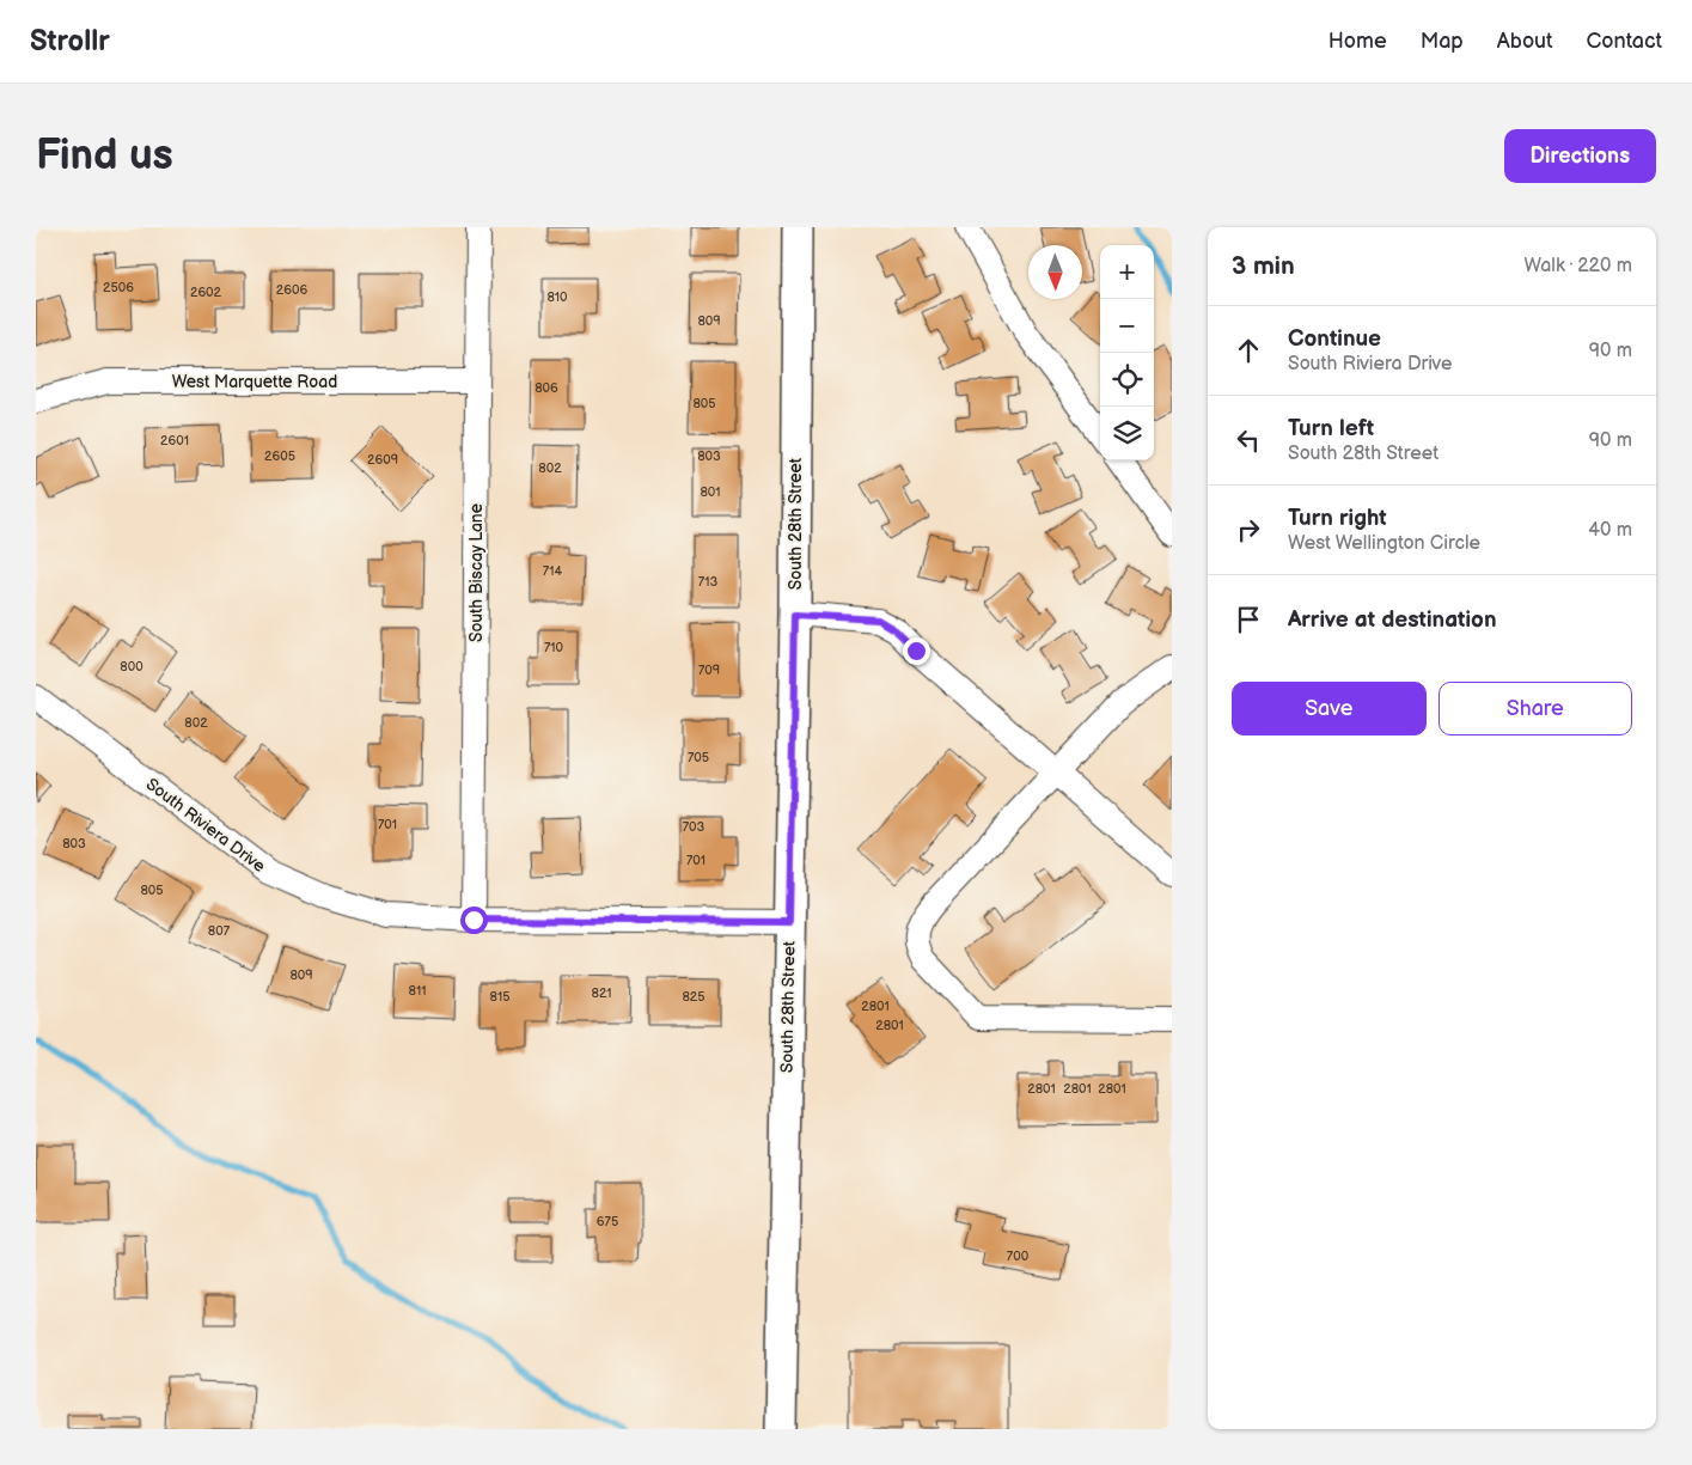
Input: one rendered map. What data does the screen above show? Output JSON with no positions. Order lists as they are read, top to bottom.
{
  "streets": {
    "street": [
      "West Marquette Road",
      "South 28th Street",
      "South Biscay Lane",
      "South Riviera Drive"
    ]
  },
  "crossings": [
    ["West Marquette Road", "South Biscay Lane"],
    ["South 28th Street", "South Riviera Drive"],
    ["South Biscay Lane", "South Riviera Drive"]
  ],
  "house_numbers": [
    "2506",
    "2606",
    "2602",
    "810",
    "809",
    "806",
    "805",
    "2601",
    "2605",
    "803",
    "2609",
    "802",
    "801",
    "714",
    "713",
    "710",
    "800",
    "709",
    "802",
    "705",
    "701",
    "703",
    "803",
    "701",
    "805",
    "807",
    "809",
    "811",
    "821",
    "815",
    "825",
    "2801",
    "2801",
    "2801",
    "2801",
    "2801",
    "675",
    "700"
  ],
  "north": "bottom",
  "page": {
    "header": "Strollr",
    "nav": [
      "Home",
      "Map",
      "About",
      "Contact"
    ],
    "buttons": [
      "Directions",
      ["Save", "Share"]
    ],
    "title": "Find us",
    "heading": ["3 min", "Walk · 220 m"],
    "map_buttons": ["+", "−"],
    "list": [
      ["Continue", "South Riviera Drive", "90 m"],
      ["Turn left", "South 28th Street", "90 m"],
      ["Turn right", "West Wellington Circle", "40 m"],
      "Arrive at destination"
    ]
  }
}
